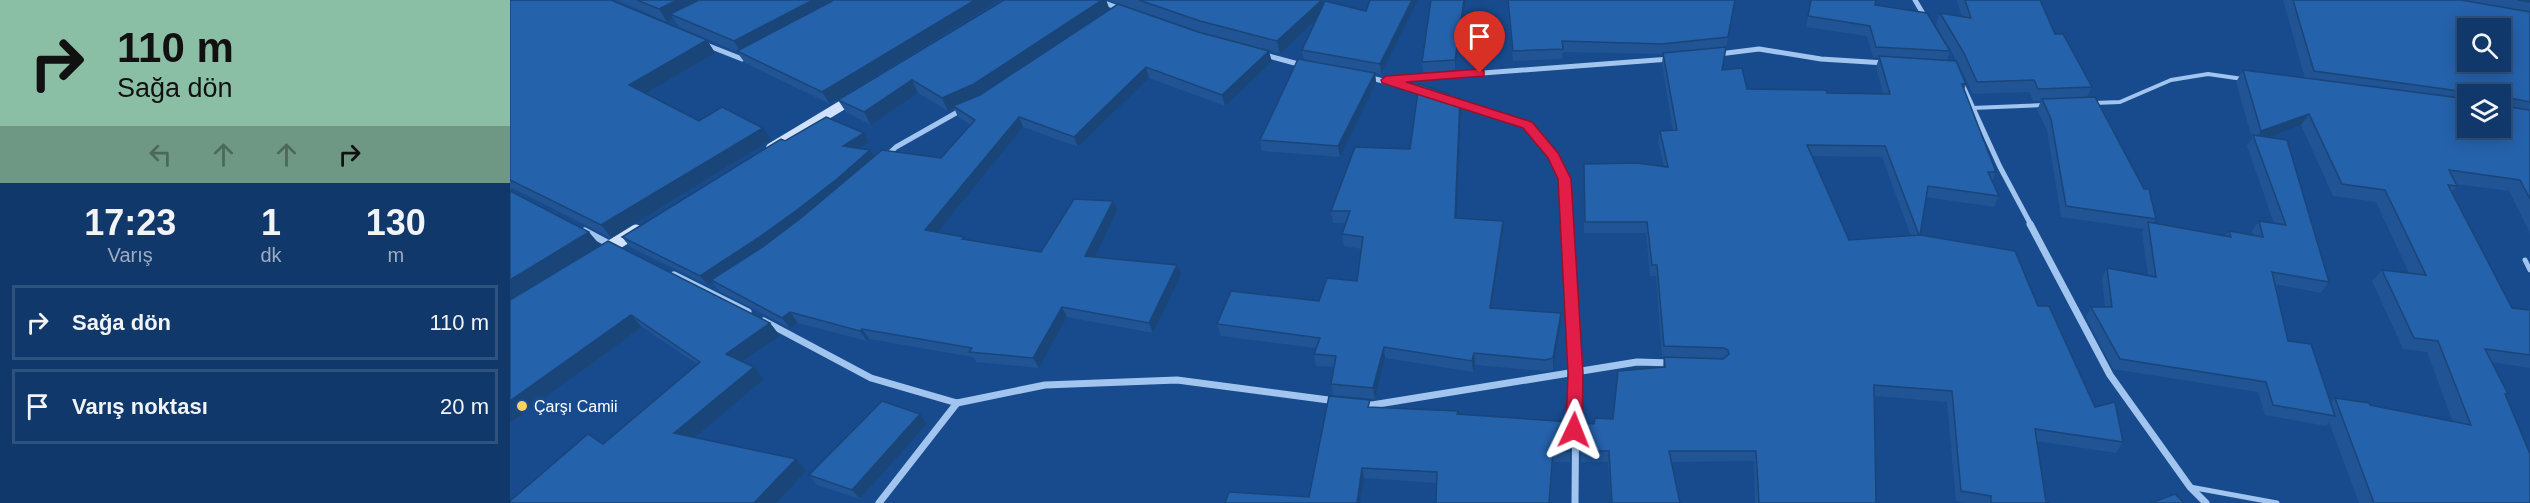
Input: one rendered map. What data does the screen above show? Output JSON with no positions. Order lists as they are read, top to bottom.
{
  "places": ["Çarşı Camii"],
  "page": {
    "turn": ["110 m", "Sağa dön"],
    "eta": [
      "17:23",
      "Varış",
      "1",
      "dk",
      "130",
      "m"
    ],
    "list": [
      {
        "name": "Sağa dön",
        "value": "110 m"
      },
      {
        "name": "Varış noktası",
        "value": "20 m"
      }
    ]
  }
}
